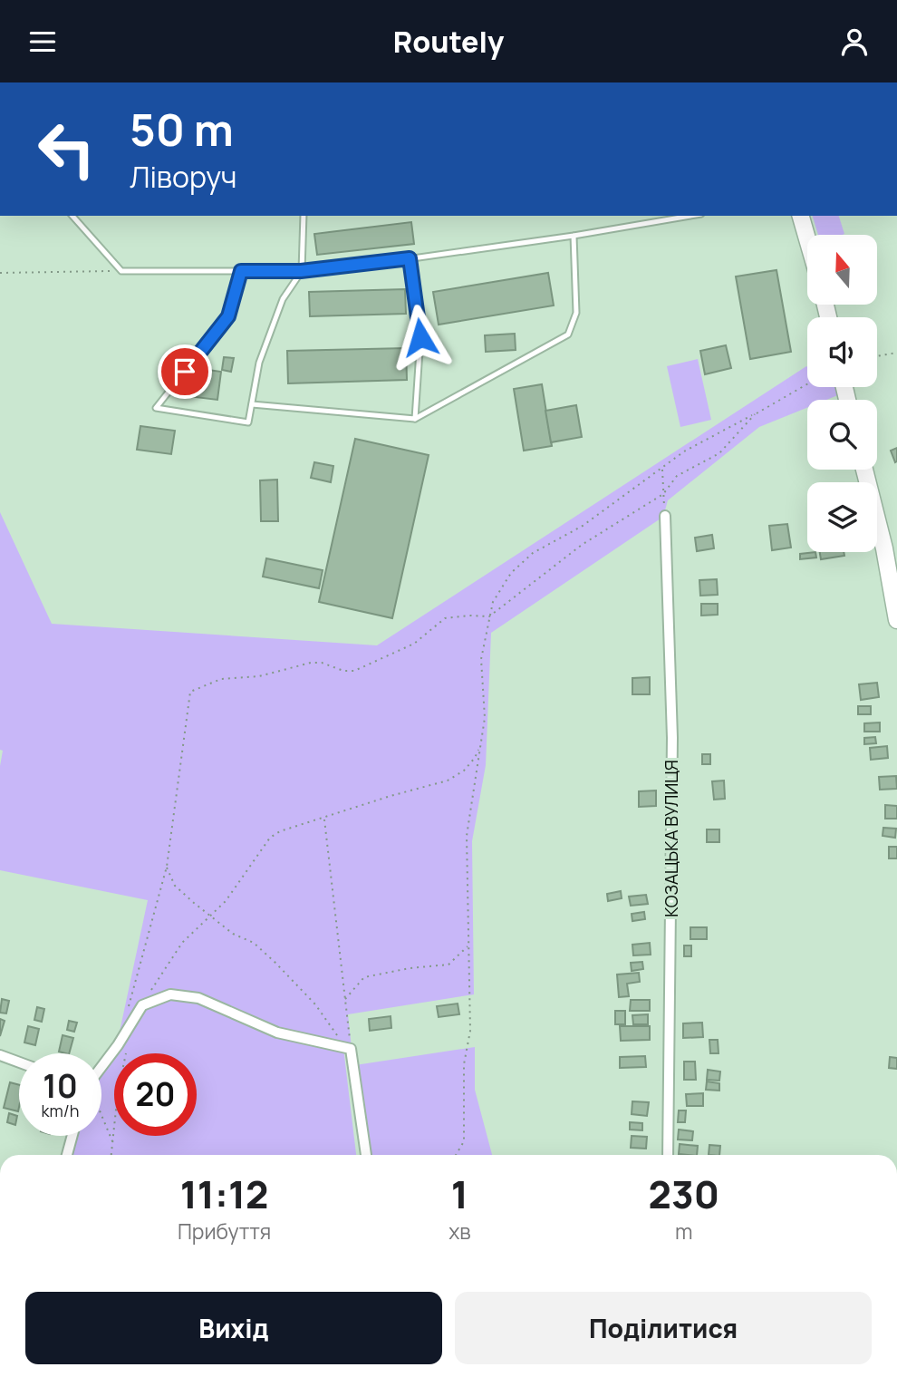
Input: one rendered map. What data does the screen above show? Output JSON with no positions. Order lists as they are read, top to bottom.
{
  "streets": {
    "street": ["КОЗАЦЬКА ВУЛИЦЯ"]
  },
  "north": "top",
  "page": {
    "header": "Routely",
    "turn": ["50 m", "Ліворуч"],
    "speed": "10 km/h",
    "limit": "20",
    "eta": [
      "11:12",
      "Прибуття",
      "1",
      "хв",
      "230",
      "m"
    ],
    "buttons": ["Вихід", "Поділитися"]
  }
}
